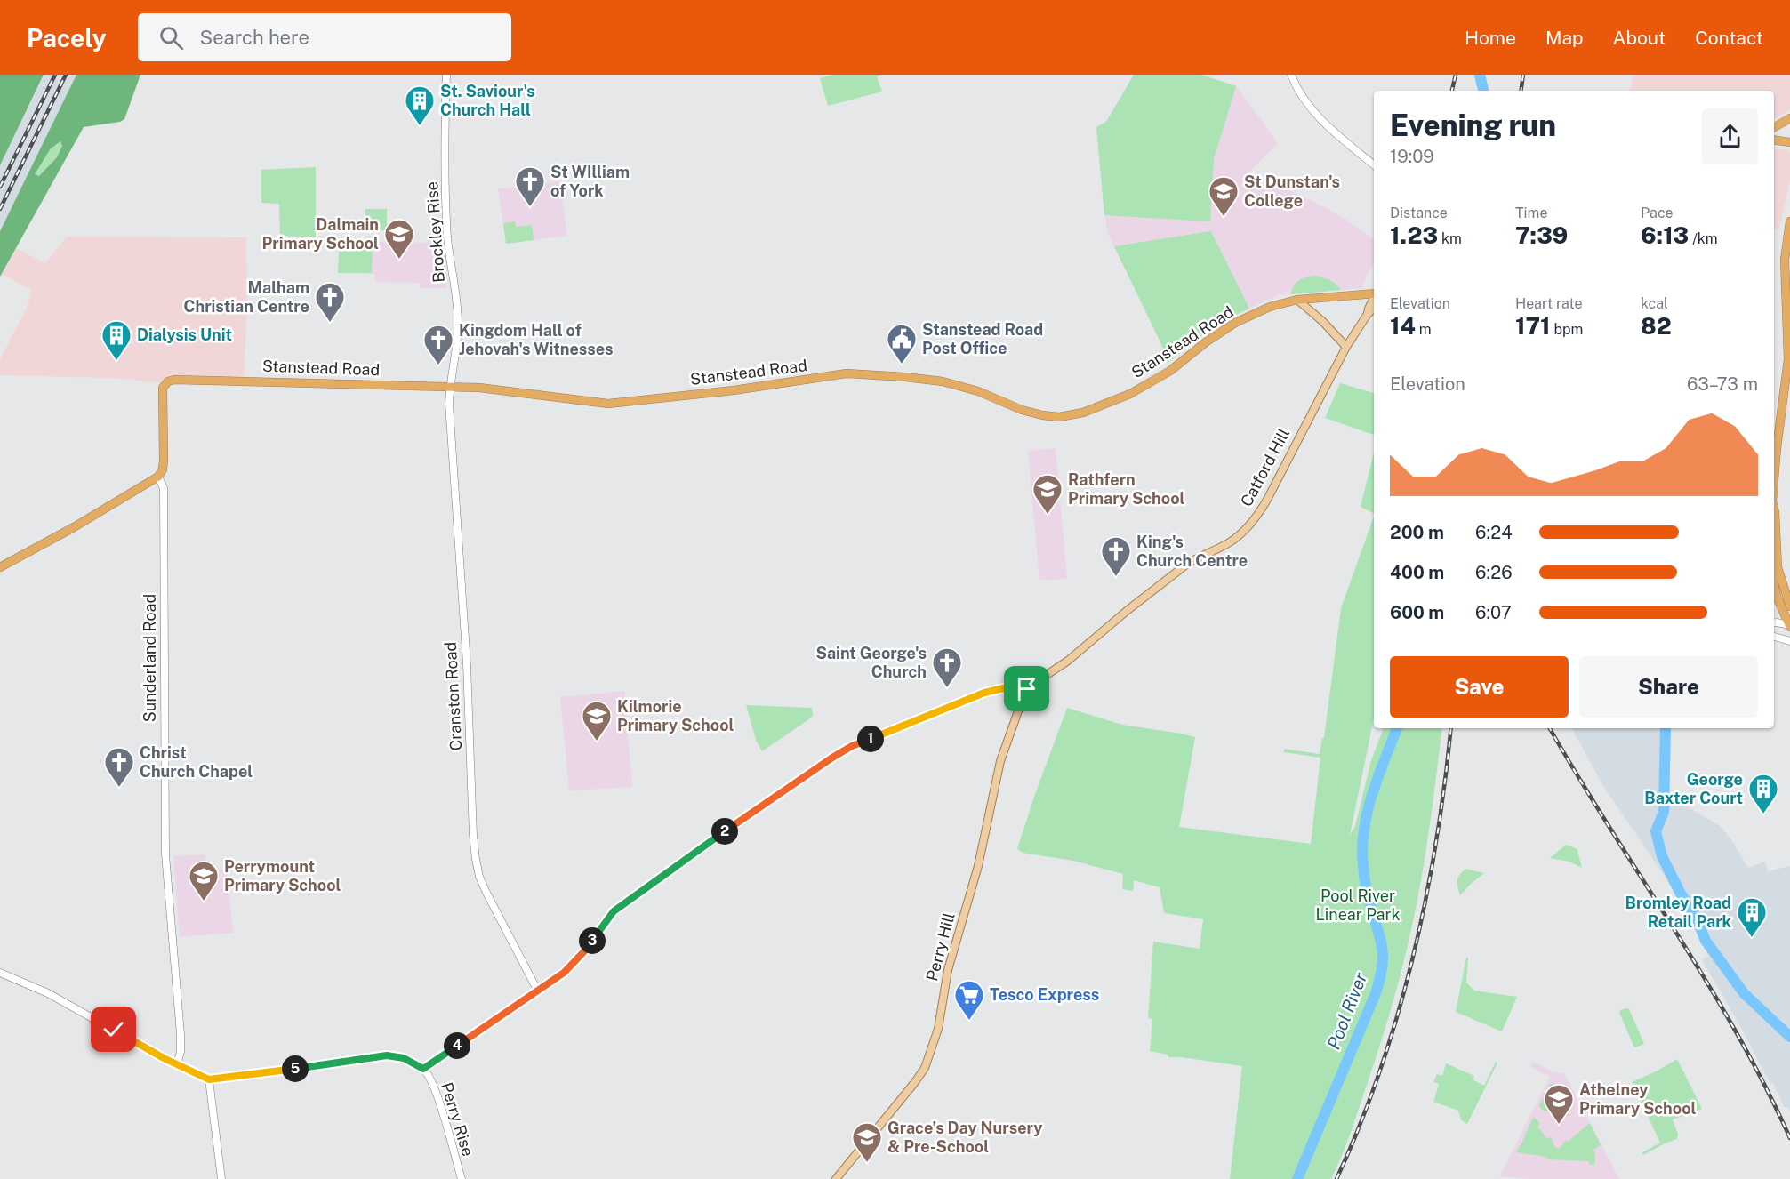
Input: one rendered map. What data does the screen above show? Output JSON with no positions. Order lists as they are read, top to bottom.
{
  "streets": {
    "highway": ["Stanstead Road", "Sunderland Road"],
    "main road": ["Catford Hill", "Perry Hill"],
    "street": ["Brockley Rise", "Cranston Road", "Perry Rise"]
  },
  "crossings": [
    ["Brockley Rise", "Stanstead Road"],
    ["Brockley Rise", "Cranston Road"],
    ["Stanstead Road", "Sunderland Road"],
    ["Stanstead Road", "Cranston Road"],
    ["Catford Hill", "Perry Hill"]
  ],
  "water": ["Pool River"],
  "parks": ["Pool River Linear Park"],
  "places": {
    "building": [
      "St. Saviour's Church Hall",
      "Dialysis Unit",
      "George Baxter Court",
      "Bromley Road Retail Park"
    ],
    "church": [
      "St WIlliam of York",
      "Malham Christian Centre",
      "Kingdom Hall of Jehovah's Witnesses",
      "King's Church Centre",
      "Saint George's Church",
      "Christ Church Chapel"
    ],
    "school or university": [
      "St Dunstan's College",
      "Dalmain Primary School",
      "Rathfern Primary School",
      "Kilmorie Primary School",
      "Perrymount Primary School",
      "Athelney Primary School",
      "Grace’s Day Nursery & Pre-School"
    ],
    "public building": ["Stanstead Road Post Office"],
    "supermarket": ["Tesco Express"]
  },
  "page": {
    "header": "Pacely",
    "search": "Search here",
    "nav": [
      "Home",
      "Map",
      "About",
      "Contact"
    ],
    "heading": ["Evening run", "19:09"],
    "stats": [
      ["Distance", "1.23 km"],
      ["Time", "7:39"],
      ["Pace", "6:13 /km"],
      ["Elevation", "14 m"],
      ["Heart rate", "171 bpm"],
      ["kcal", "82"]
    ],
    "chart": ["Elevation", "63–73 m"],
    "list": [
      {
        "name": "200 m",
        "note": "6:24"
      },
      {
        "name": "400 m",
        "note": "6:26"
      },
      {
        "name": "600 m",
        "note": "6:07"
      }
    ],
    "buttons": ["Save", "Share"],
    "pins": [
      "1",
      "2",
      "3",
      "4",
      "5"
    ]
  }
}
